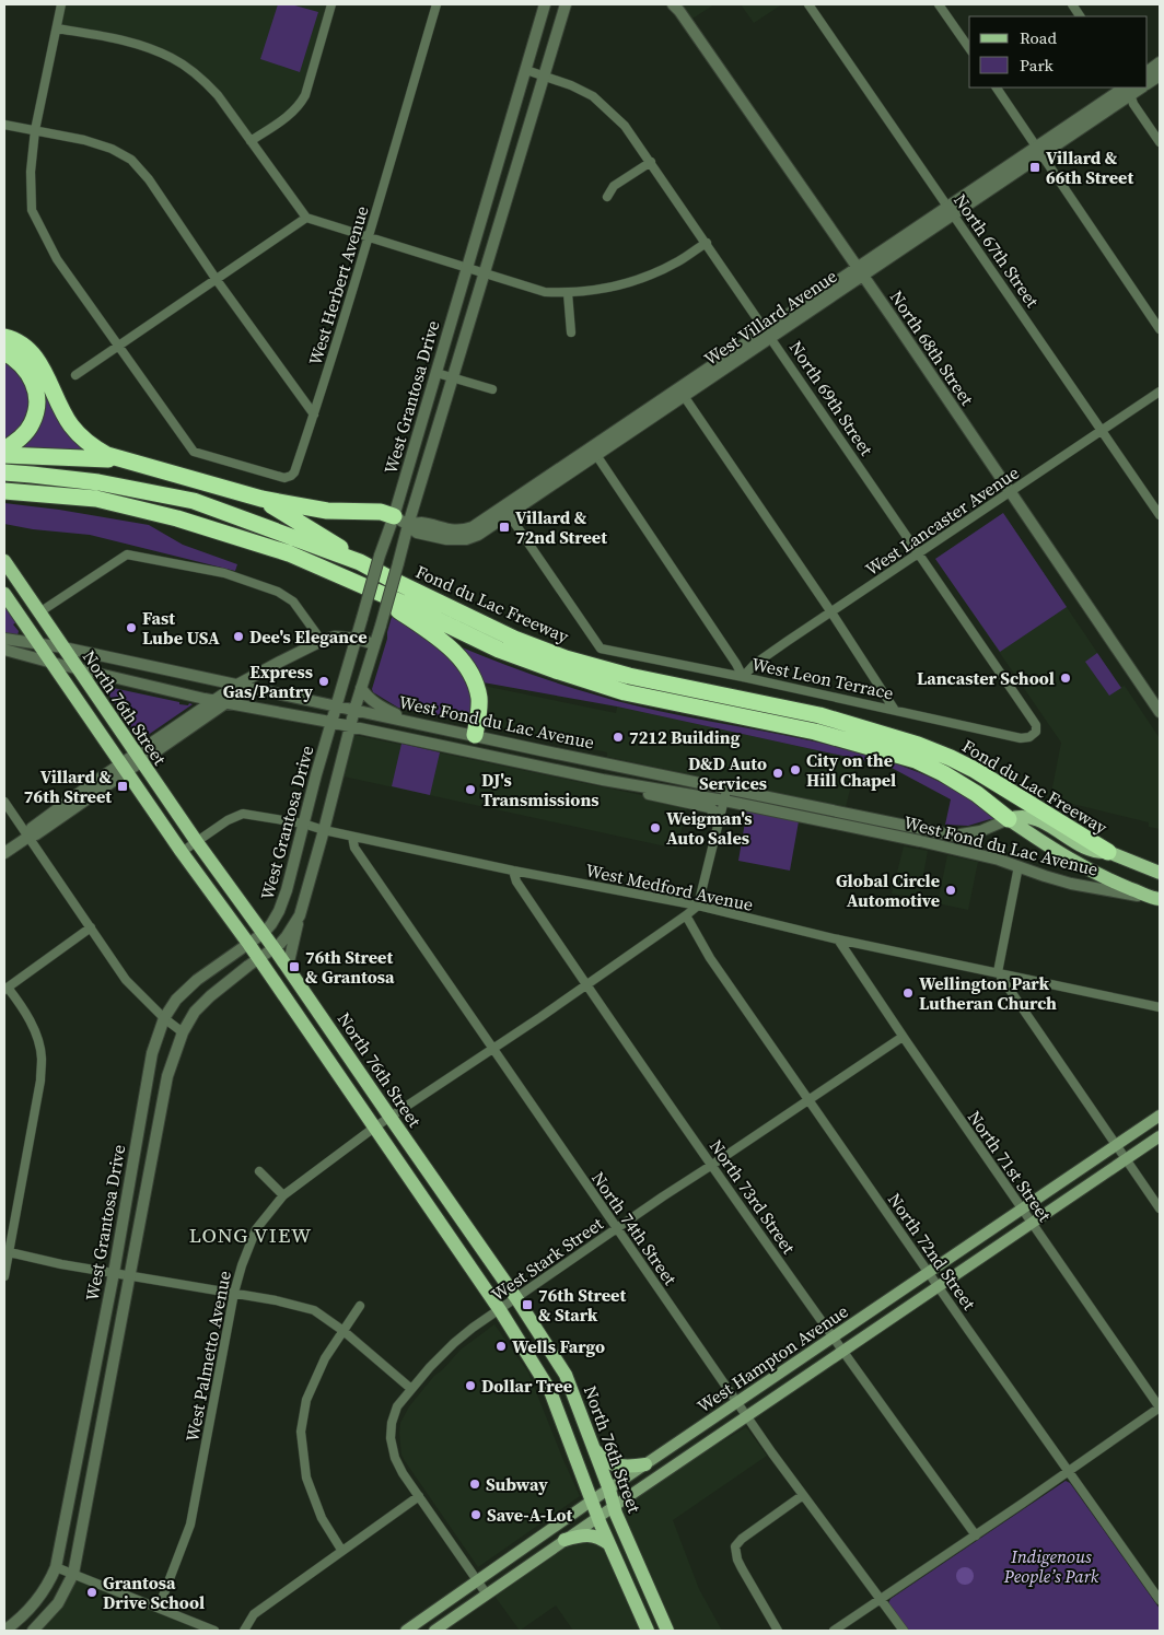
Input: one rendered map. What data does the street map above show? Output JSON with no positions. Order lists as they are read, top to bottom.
{
  "streets": {
    "highway": ["Fond du Lac Freeway"],
    "main road": ["North 76th Street", "West Fond du Lac Avenue", "West Hampton Avenue"],
    "street": [
      "North 67th Street",
      "West Herbert Avenue",
      "West Villard Avenue",
      "North 68th Street",
      "West Grantosa Drive",
      "North 69th Street",
      "West Lancaster Avenue",
      "West Leon Terrace",
      "West Medford Avenue",
      "North 71st Street",
      "North 73rd Street",
      "North 74th Street",
      "North 72nd Street",
      "West Stark Street",
      "West Palmetto Avenue"
    ]
  },
  "crossings": [
    ["North 67th Street", "West Villard Avenue"],
    ["North 67th Street", "West Lancaster Avenue"],
    ["West Villard Avenue", "North 68th Street"],
    ["West Villard Avenue", "West Grantosa Drive"],
    ["West Villard Avenue", "North 69th Street"],
    ["West Villard Avenue", "West Leon Terrace"],
    ["North 68th Street", "West Lancaster Avenue"],
    ["West Grantosa Drive", "North 69th Street"],
    ["West Grantosa Drive", "North 76th Street"],
    ["West Grantosa Drive", "West Fond du Lac Avenue"],
    ["West Grantosa Drive", "West Medford Avenue"],
    ["North 69th Street", "West Lancaster Avenue"],
    ["North 69th Street", "West Leon Terrace"],
    ["West Lancaster Avenue", "West Leon Terrace"],
    ["Fond du Lac Freeway", "West Fond du Lac Avenue"],
    ["North 76th Street", "West Fond du Lac Avenue"],
    ["North 76th Street", "West Medford Avenue"],
    ["North 76th Street", "West Stark Street"],
    ["North 76th Street", "West Palmetto Avenue"],
    ["North 76th Street", "West Hampton Avenue"],
    ["West Medford Avenue", "North 71st Street"],
    ["West Medford Avenue", "North 73rd Street"],
    ["West Medford Avenue", "North 74th Street"],
    ["West Medford Avenue", "West Palmetto Avenue"],
    ["North 71st Street", "West Stark Street"],
    ["North 71st Street", "West Hampton Avenue"],
    ["North 73rd Street", "West Stark Street"],
    ["North 73rd Street", "West Palmetto Avenue"],
    ["North 73rd Street", "West Hampton Avenue"],
    ["North 74th Street", "West Stark Street"],
    ["North 74th Street", "West Palmetto Avenue"],
    ["North 74th Street", "West Hampton Avenue"],
    ["North 72nd Street", "West Stark Street"],
    ["North 72nd Street", "West Palmetto Avenue"],
    ["North 72nd Street", "West Hampton Avenue"],
    ["West Stark Street", "West Hampton Avenue"]
  ],
  "districts": ["LONG VIEW"],
  "parks": ["Indigenous People’s Park"],
  "places": {
    "transit": [
      "Villard & 66th Street",
      "Villard & 72nd Street",
      "Villard & 76th Street",
      "76th Street & Grantosa",
      "76th Street & Stark"
    ],
    "other": [
      "Fast Lube USA",
      "Dee's Elegance",
      "Lancaster School",
      "Express Gas/Pantry",
      "7212 Building",
      "City on the Hill Chapel",
      "D&D Auto Services",
      "DJ's Transmissions",
      "Weigman's Auto Sales",
      "Global Circle Automotive",
      "Wellington Park Lutheran Church",
      "Wells Fargo",
      "Dollar Tree",
      "Subway",
      "Save-A-Lot",
      "Grantosa Drive School"
    ]
  },
  "legend": ["Road", "Park"]
}
